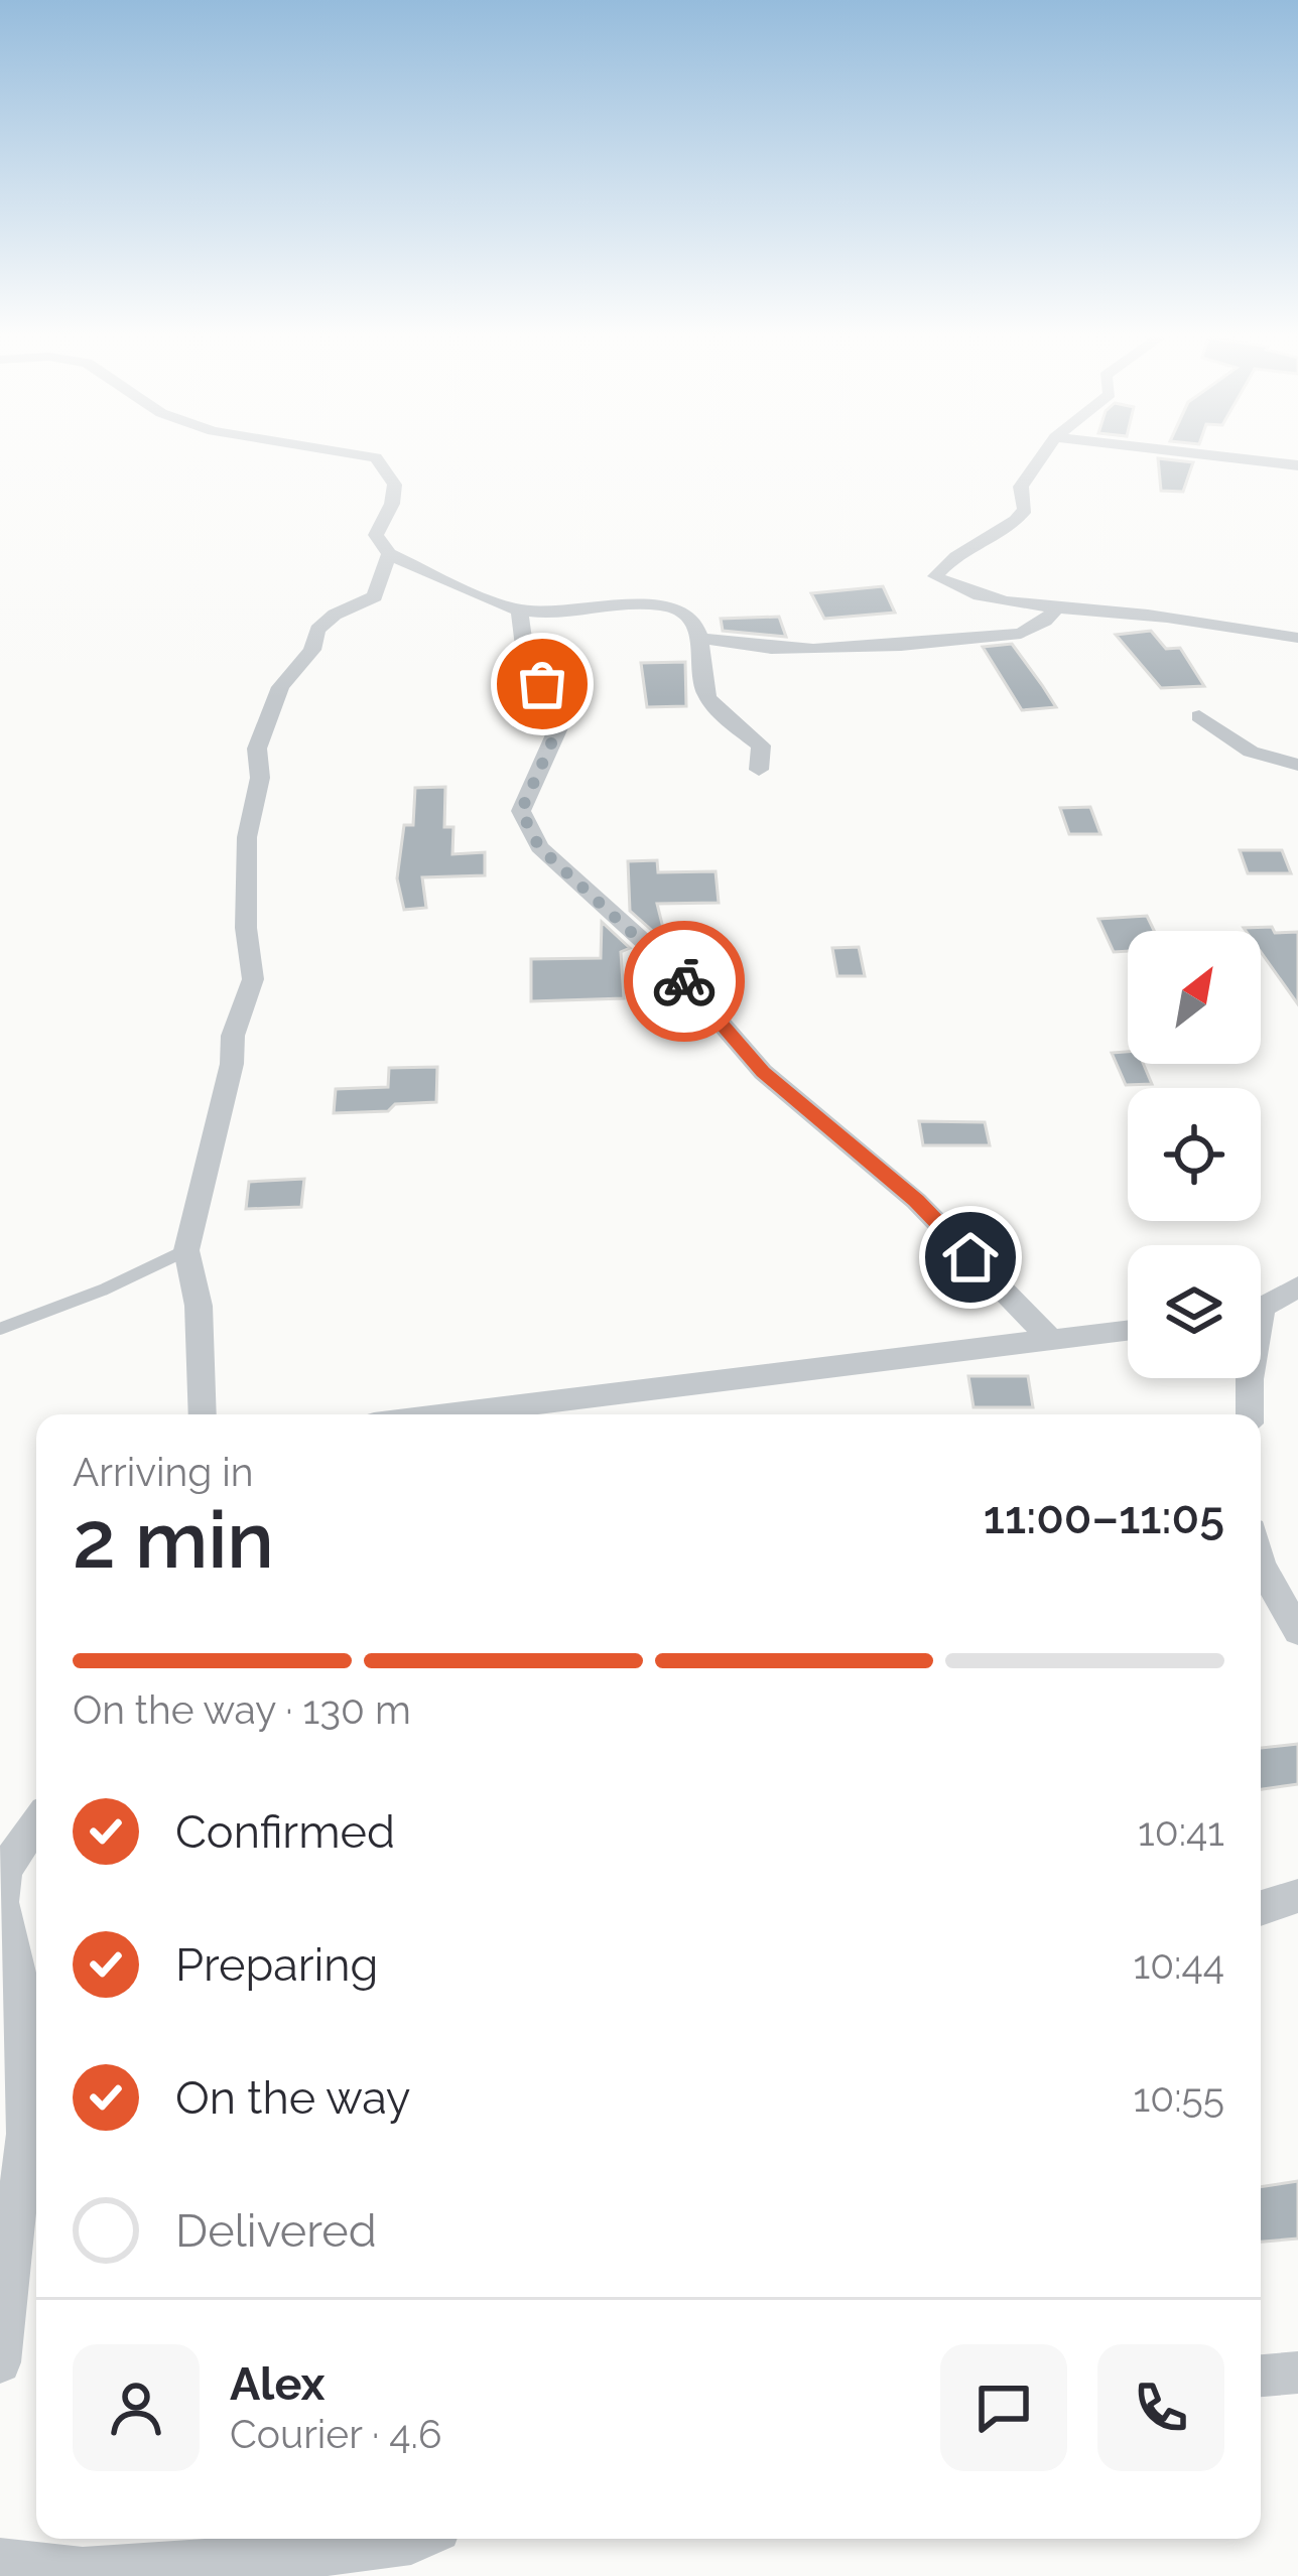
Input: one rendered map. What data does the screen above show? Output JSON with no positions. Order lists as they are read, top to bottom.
{
  "north": "top right",
  "page": {
    "heading": ["2 min", "Arriving in", "11:00–11:05"],
    "panel": ["Alex", "Courier · 4.6"],
    "bar": "On the way · 130 m",
    "list": [
      ["Confirmed", "10:41"],
      ["Preparing", "10:44"],
      ["On the way", "10:55"],
      "Delivered"
    ]
  }
}
